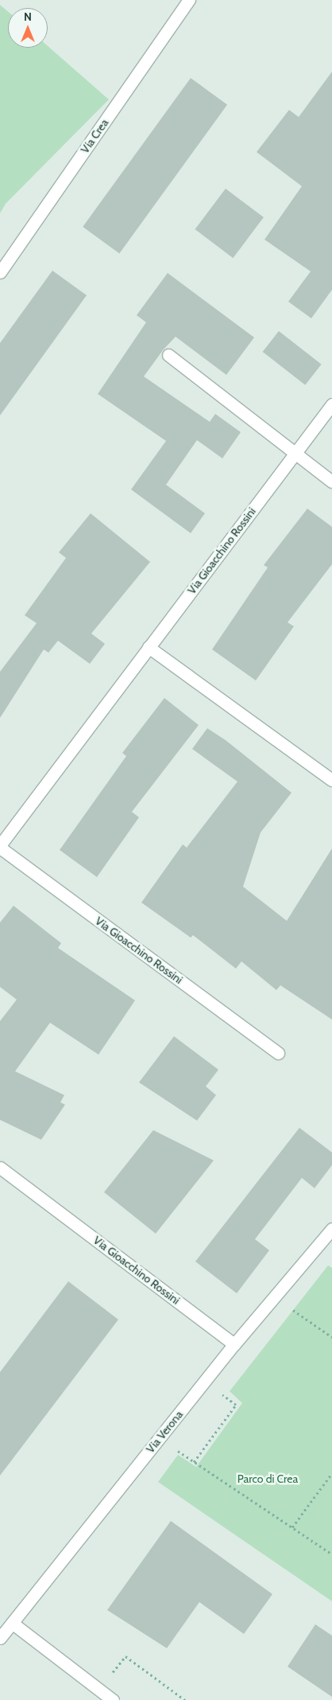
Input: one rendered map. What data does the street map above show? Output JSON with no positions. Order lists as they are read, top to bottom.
{
  "streets": {
    "street": ["Via Crea", "Via Gioacchino Rossini", "Via Verona"]
  },
  "crossings": [
    ["Via Gioacchino Rossini", "Via Verona"]
  ],
  "parks": ["Parco di Crea"],
  "north": "top"
}
